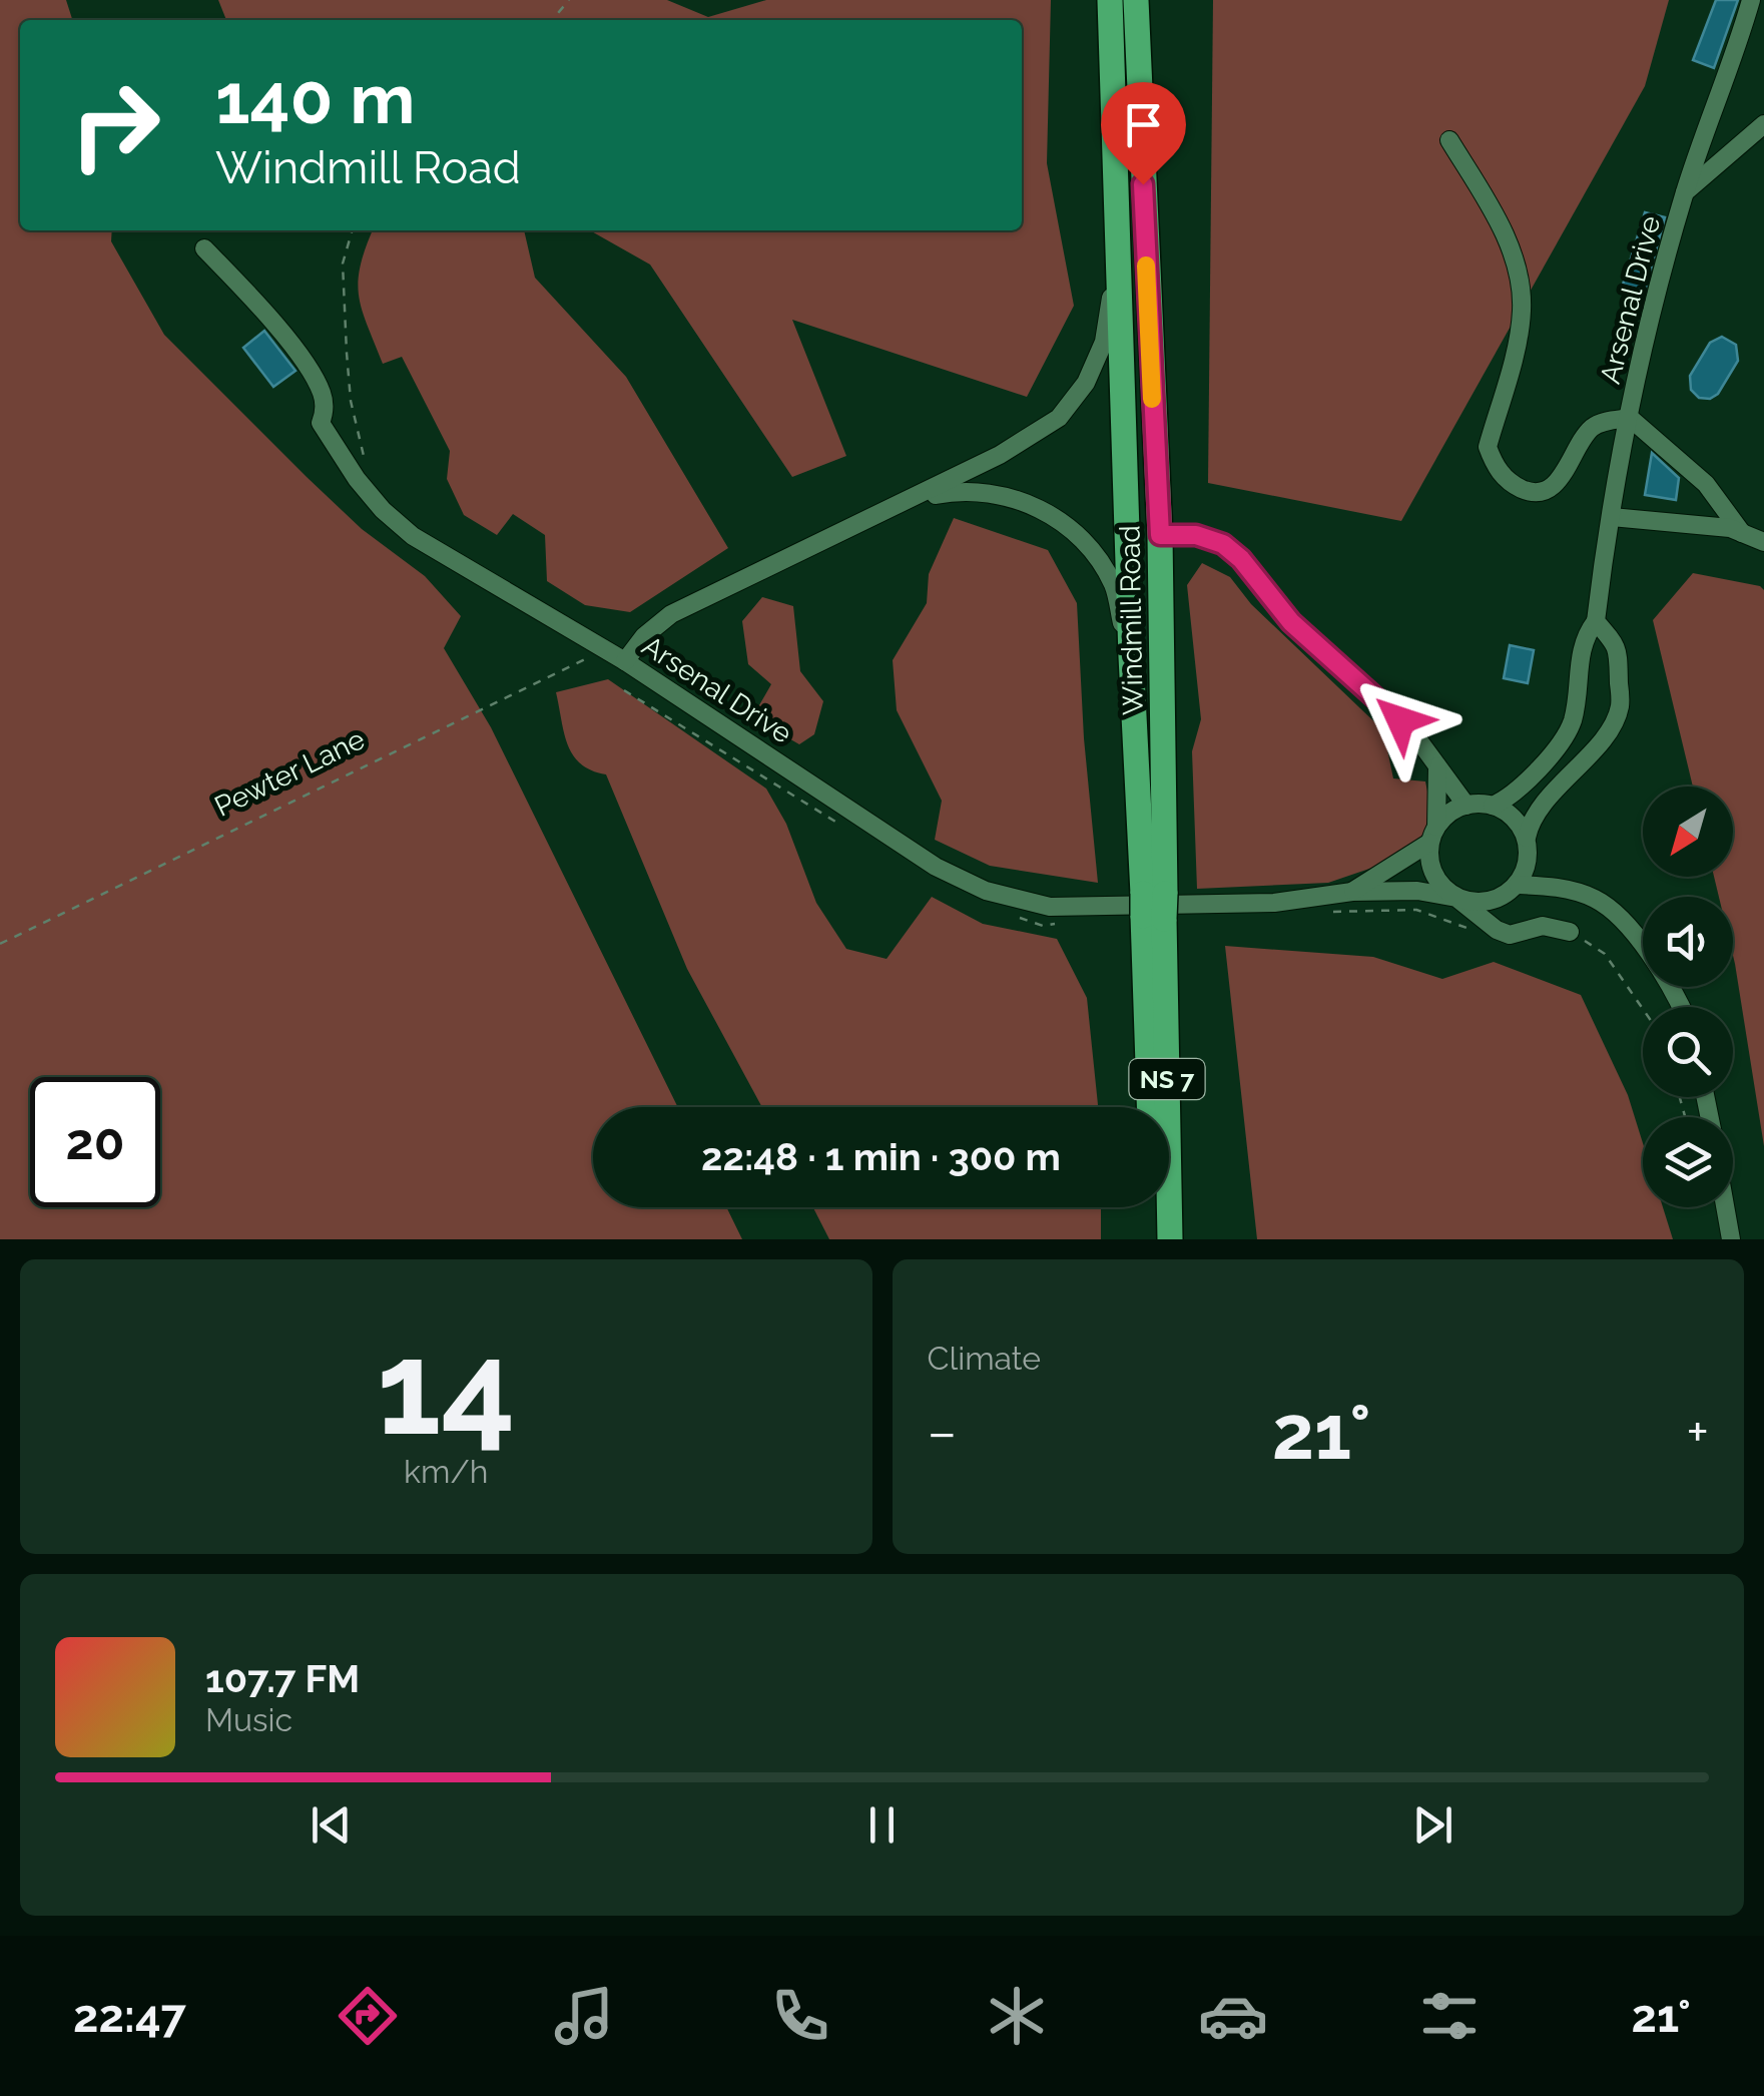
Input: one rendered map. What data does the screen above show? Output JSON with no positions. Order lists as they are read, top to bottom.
{
  "streets": {
    "highway": ["Windmill Road", "NS 7"],
    "lane": ["Arsenal Drive"],
    "path": ["Pewter Lane"]
  },
  "crossings": [
    ["Arsenal Drive", "Pewter Lane"]
  ],
  "north": "bottom left",
  "page": {
    "turn": ["140 m", "Windmill Road"],
    "limit": "20",
    "trip": "22:48 · 1 min · 300 m",
    "tile": [
      ["14", "km/h"],
      "Climate"
    ],
    "heat": ["−", "21°", "+"],
    "song": ["107.7 FM", "Music"],
    "tabs": ["22:47", "21°"]
  }
}
